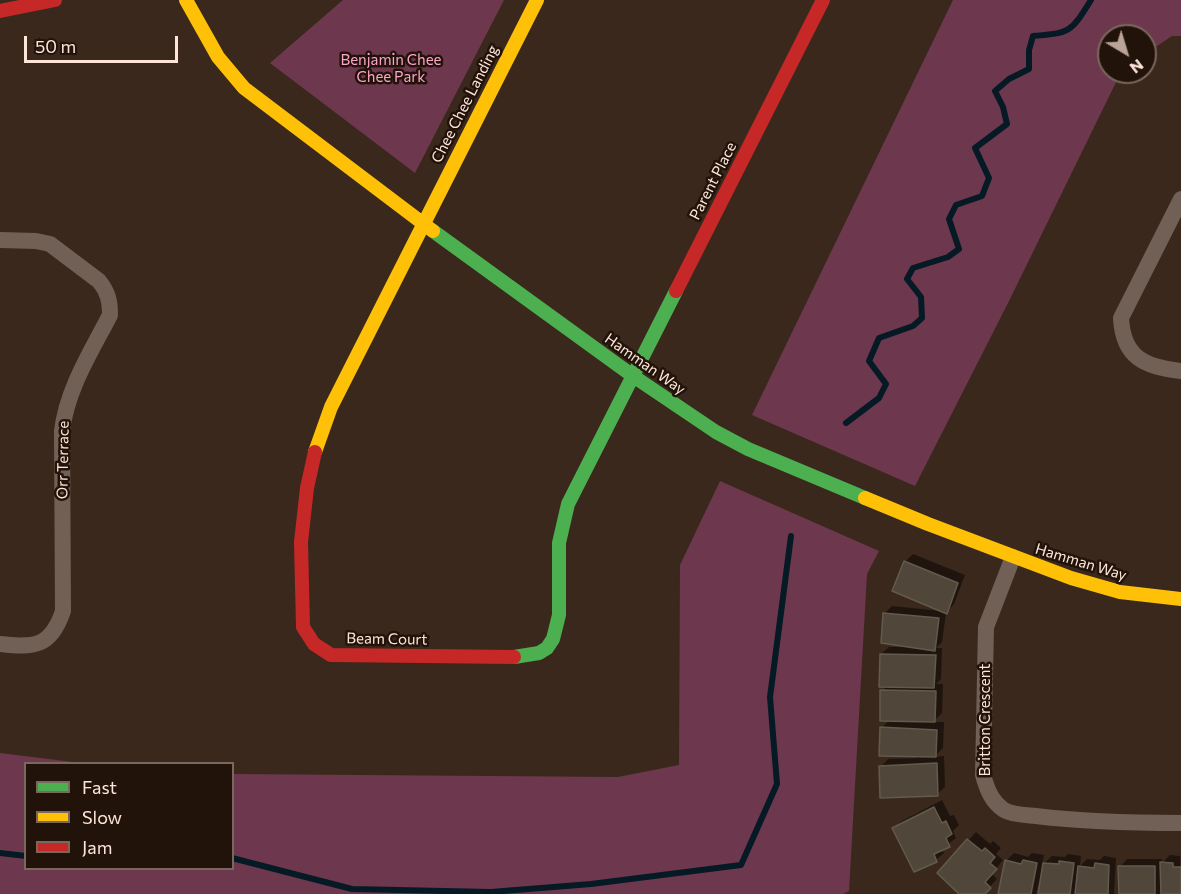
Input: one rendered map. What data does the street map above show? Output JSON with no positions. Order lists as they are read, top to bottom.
{
  "streets": {
    "street": [
      "Chee Chee Landing",
      "Parent Place",
      "Hamman Way",
      "Orr Terrace",
      "Beam Court",
      "Britton Crescent"
    ]
  },
  "crossings": [
    ["Chee Chee Landing", "Hamman Way"],
    ["Chee Chee Landing", "Beam Court"],
    ["Parent Place", "Hamman Way"],
    ["Parent Place", "Beam Court"],
    ["Hamman Way", "Beam Court"],
    ["Hamman Way", "Britton Crescent"]
  ],
  "parks": ["Benjamin Chee Chee Park"],
  "legend": ["Fast", "Slow", "Jam"],
  "scale_bar": "50 m",
  "north": "bottom right"
}
